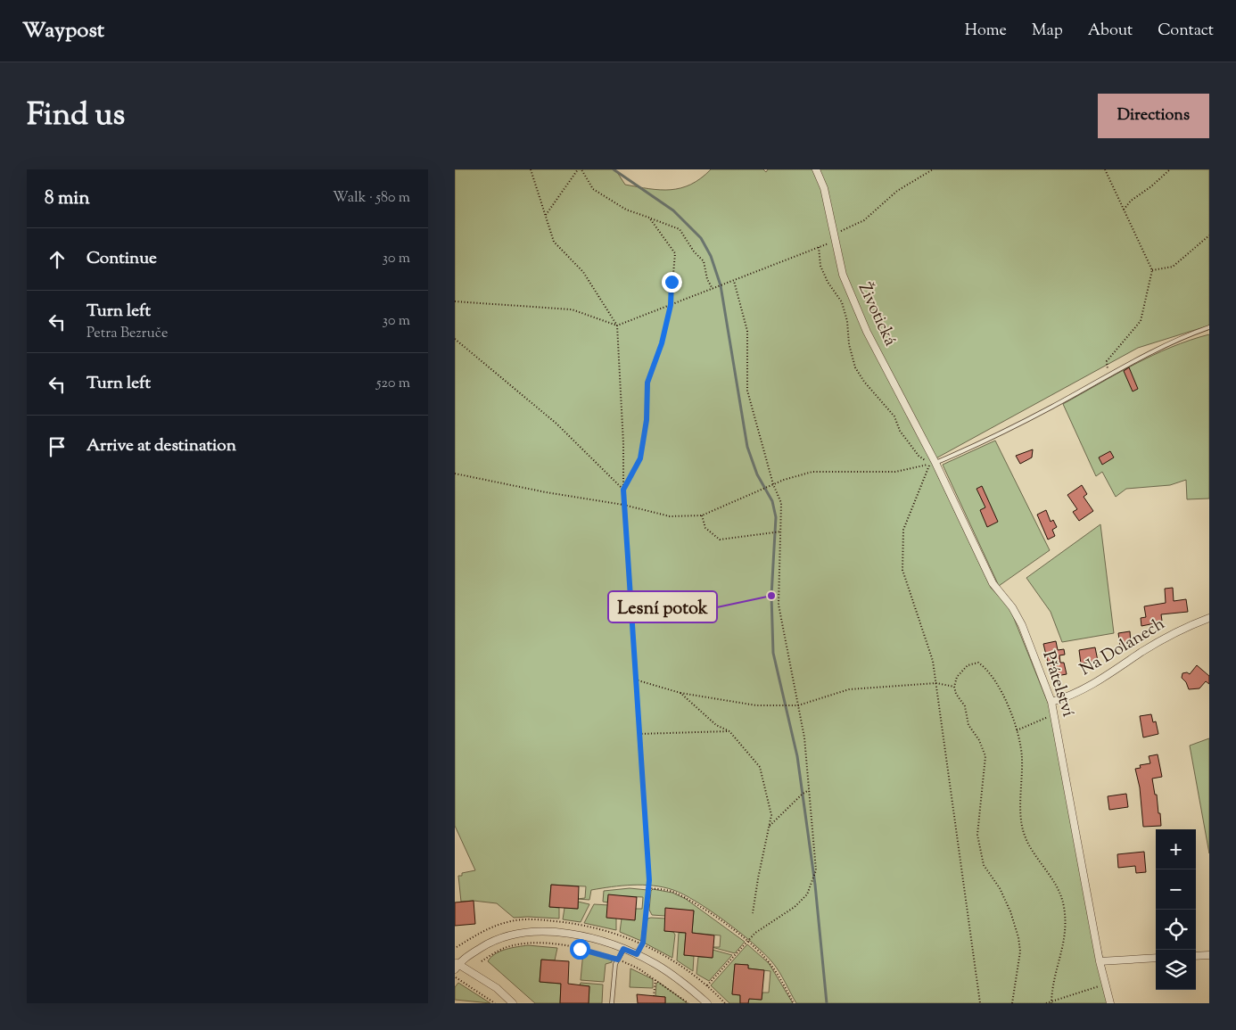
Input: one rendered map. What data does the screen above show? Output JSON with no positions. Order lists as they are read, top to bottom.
{
  "streets": {
    "street": ["Životická", "Na Dolanech", "Přátelství"]
  },
  "crossings": [
    ["Životická", "Přátelství"],
    ["Na Dolanech", "Přátelství"]
  ],
  "places": ["Lesní potok"],
  "page": {
    "header": "Waypost",
    "nav": [
      "Home",
      "Map",
      "About",
      "Contact"
    ],
    "title": "Find us",
    "buttons": "Directions",
    "heading": ["8 min", "Walk · 580 m"],
    "list": [
      ["Continue", "30 m"],
      ["Turn left", "Petra Bezruče", "30 m"],
      ["Turn left", "520 m"],
      "Arrive at destination"
    ],
    "map_buttons": ["+", "−"]
  }
}
